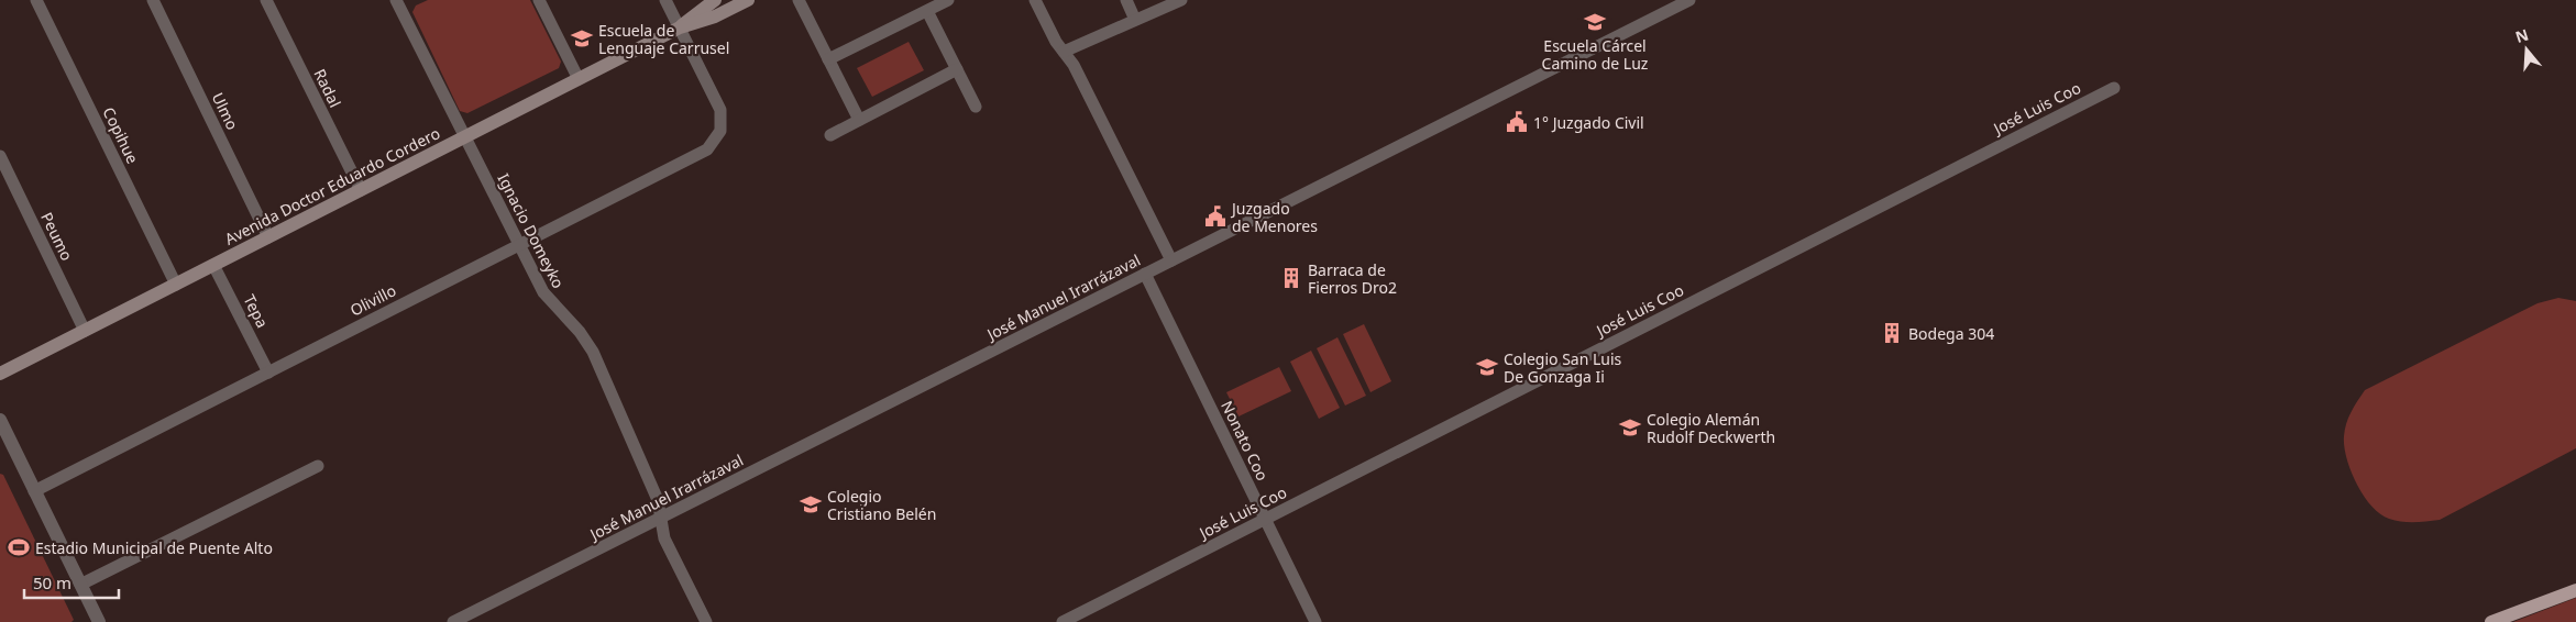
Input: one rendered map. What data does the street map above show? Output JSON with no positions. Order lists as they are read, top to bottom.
{
  "streets": {
    "main road": ["Avenida Doctor Eduardo Cordero"],
    "street": [
      "Radal",
      "José Luis Coo",
      "Ulmo",
      "Copihue",
      "Ignacio Domeyko",
      "Peumo",
      "José Manuel Irarrázaval",
      "Olivillo",
      "Tepa",
      "Nonato Coo"
    ]
  },
  "crossings": [
    ["Radal", "Avenida Doctor Eduardo Cordero"],
    ["José Luis Coo", "Nonato Coo"],
    ["Ulmo", "Avenida Doctor Eduardo Cordero"],
    ["Copihue", "Avenida Doctor Eduardo Cordero"],
    ["Avenida Doctor Eduardo Cordero", "Ignacio Domeyko"],
    ["Avenida Doctor Eduardo Cordero", "Peumo"],
    ["Avenida Doctor Eduardo Cordero", "Olivillo"],
    ["Avenida Doctor Eduardo Cordero", "Tepa"],
    ["Ignacio Domeyko", "José Manuel Irarrázaval"],
    ["Ignacio Domeyko", "Olivillo"],
    ["José Manuel Irarrázaval", "Nonato Coo"],
    ["Olivillo", "Tepa"]
  ],
  "places": {
    "school or university": [
      "Escuela Cárcel Camino de Luz",
      "Escuela de Lenguaje Carrusel",
      "Colegio San Luis De Gonzaga Ii",
      "Colegio Alemán Rudolf Deckwerth",
      "Colegio Cristiano Belén"
    ],
    "public building": ["1° Juzgado Civil", "Juzgado de Menores"],
    "building": ["Barraca de Fierros Dro2", "Bodega 304"],
    "sports": ["Estadio Municipal de Puente Alto"]
  },
  "scale_bar": "50 m",
  "north": "top"
}
